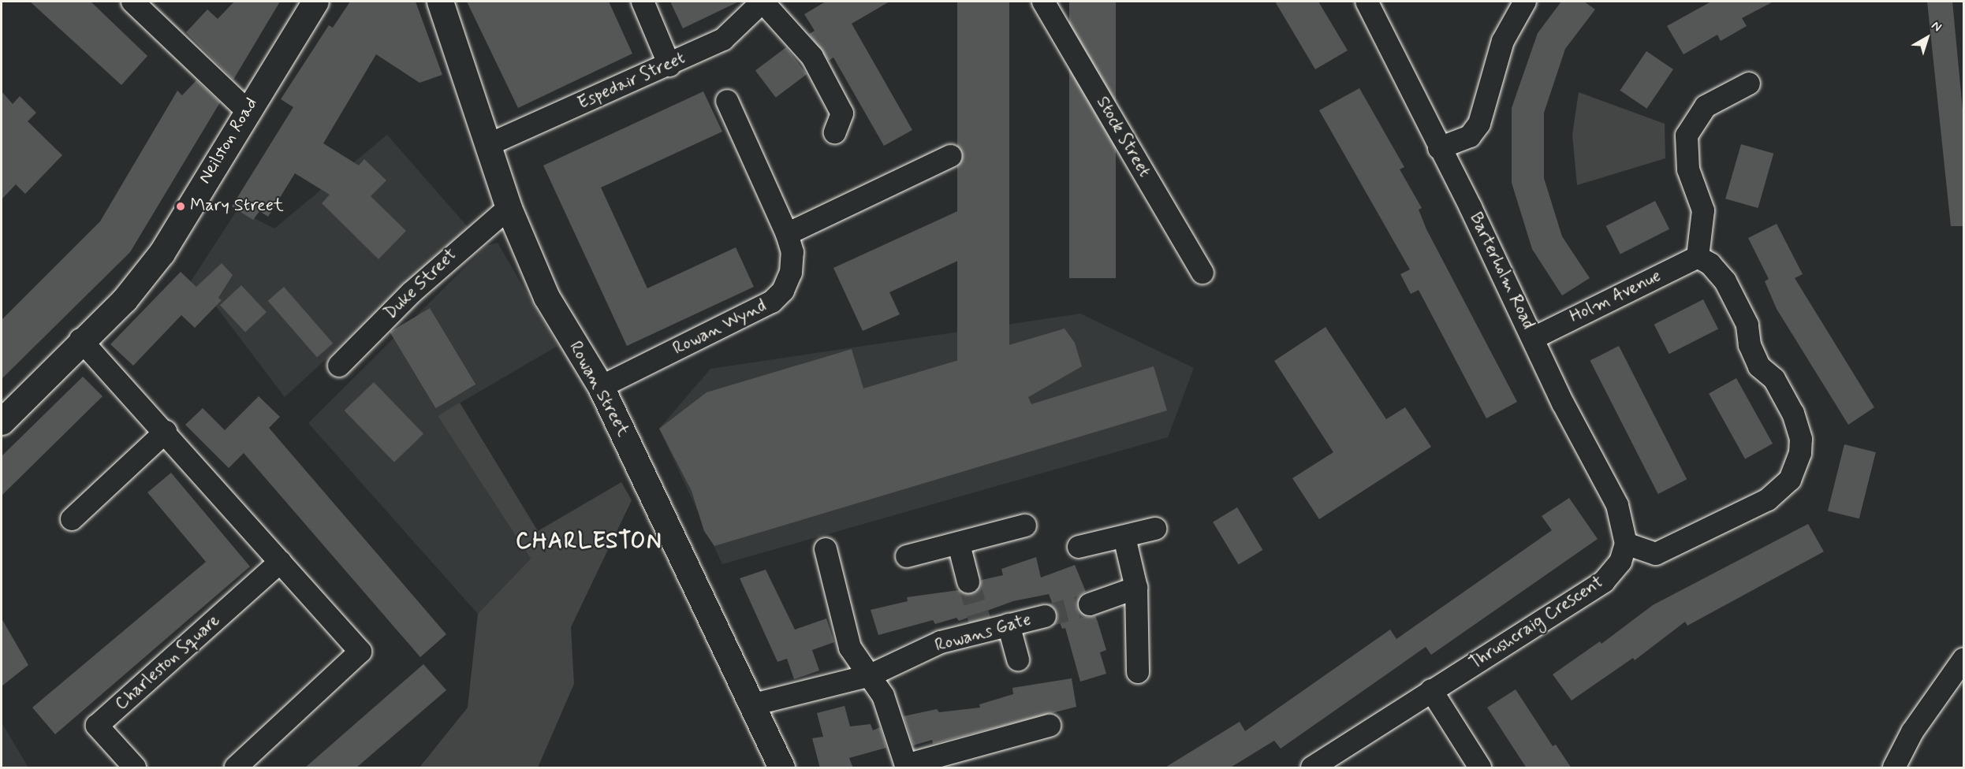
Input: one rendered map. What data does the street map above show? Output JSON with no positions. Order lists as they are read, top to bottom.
{
  "streets": {
    "street": [
      "Espedair Street",
      "Stock Street",
      "Neilston Road",
      "Barterholm Road",
      "Duke Street",
      "Holm Avenue",
      "Rowan Wynd",
      "Rowan Street",
      "Thrushcraig Crescent",
      "Rowans Gate",
      "Charleston Square"
    ]
  },
  "crossings": [
    ["Espedair Street", "Rowan Street"],
    ["Barterholm Road", "Holm Avenue"],
    ["Barterholm Road", "Thrushcraig Crescent"],
    ["Duke Street", "Rowan Street"],
    ["Rowan Wynd", "Rowan Street"],
    ["Rowan Street", "Rowans Gate"]
  ],
  "districts": ["CHARLESTON"],
  "places": ["Mary Street"],
  "north": "top right"
}
